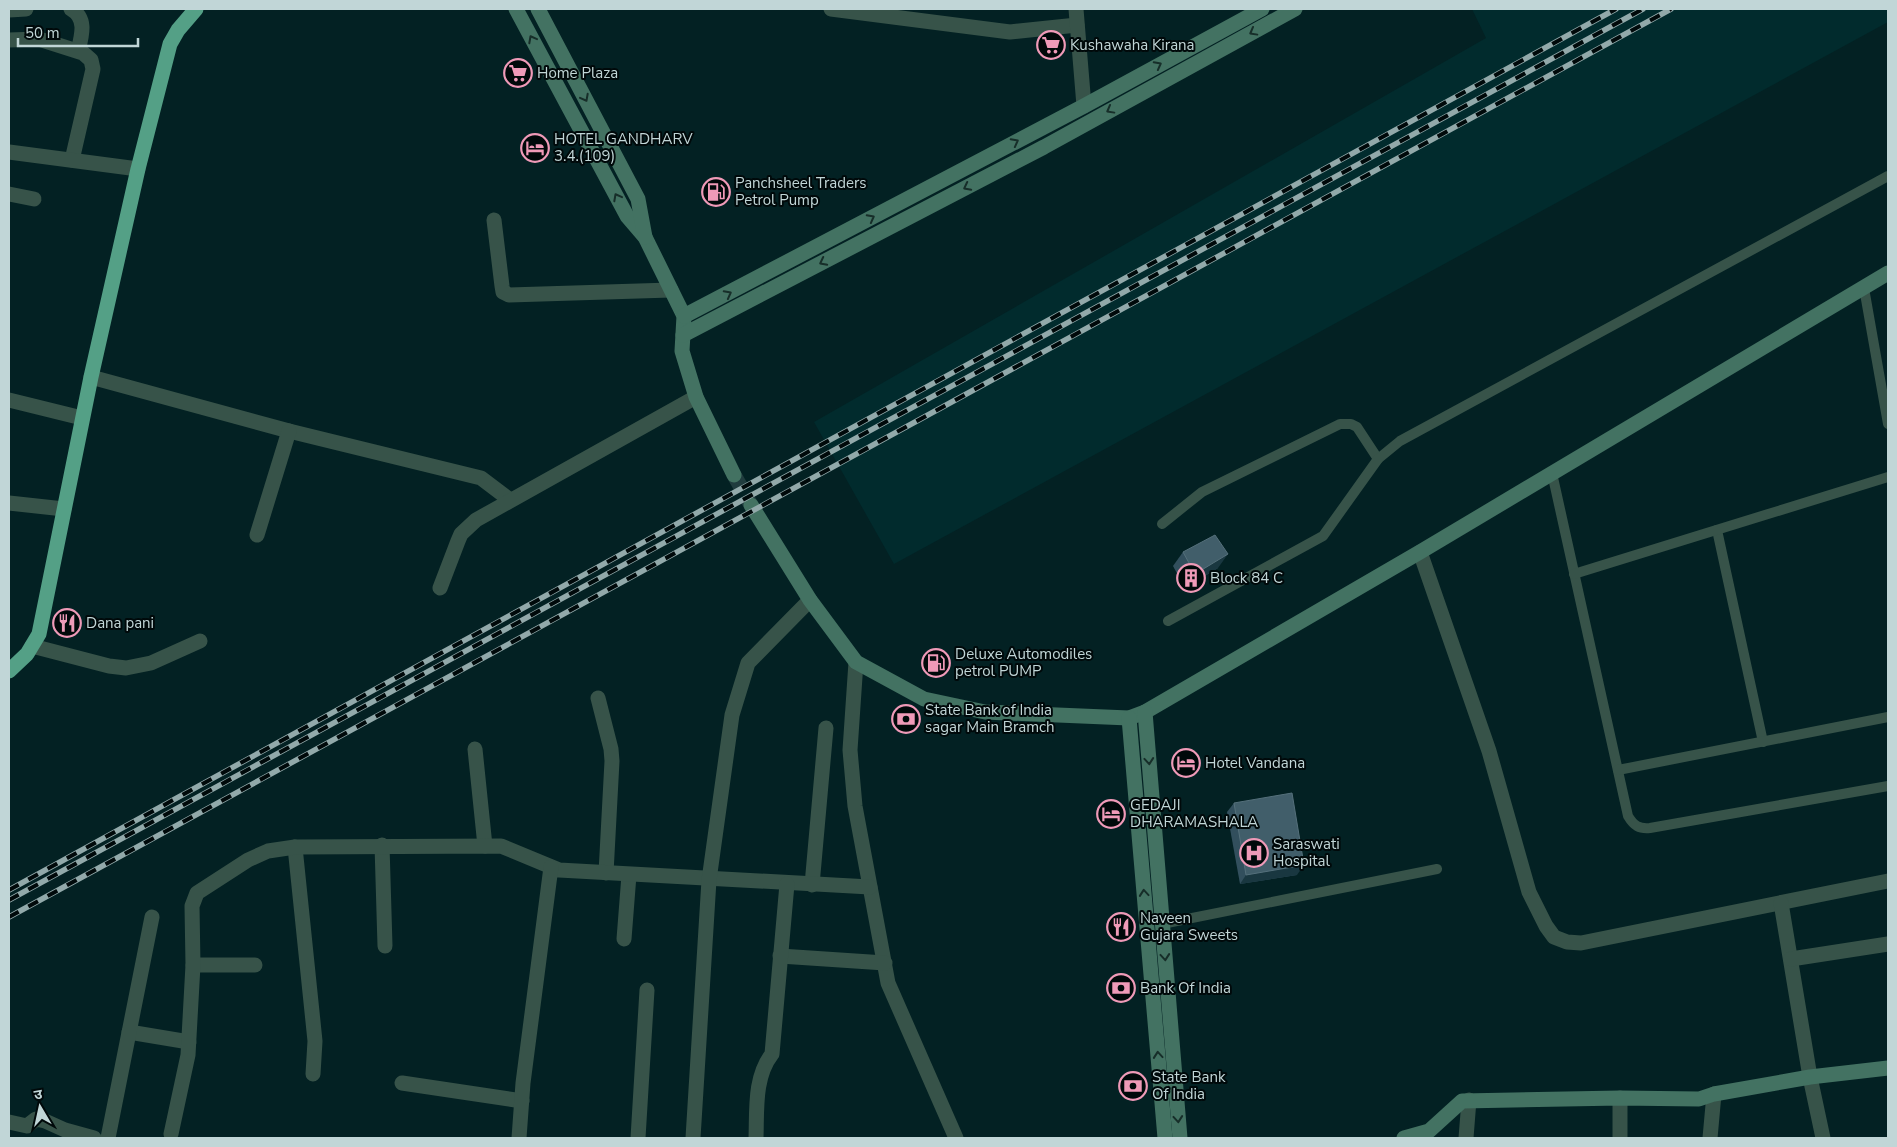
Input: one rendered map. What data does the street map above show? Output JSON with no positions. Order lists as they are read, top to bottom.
{
  "places": {
    "supermarket": ["Kushawaha Kirana", "Home Plaza"],
    "hotel": ["HOTEL GANDHARV 3.4.(109)", "Hotel Vandana", "GEDAJI DHARAMASHALA"],
    "fuel station": ["Panchsheel Traders Petrol Pump", "Deluxe Automodiles petrol PUMP"],
    "building": ["Block 84 C"],
    "restaurant": ["Dana pani", "Naveen Gujara Sweets"],
    "bank": ["State Bank of India sagar Main Bramch", "Bank Of India", "State Bank Of India"],
    "hospital": ["Saraswati Hospital"]
  },
  "scale_bar": "50 m",
  "north": "top"
}
